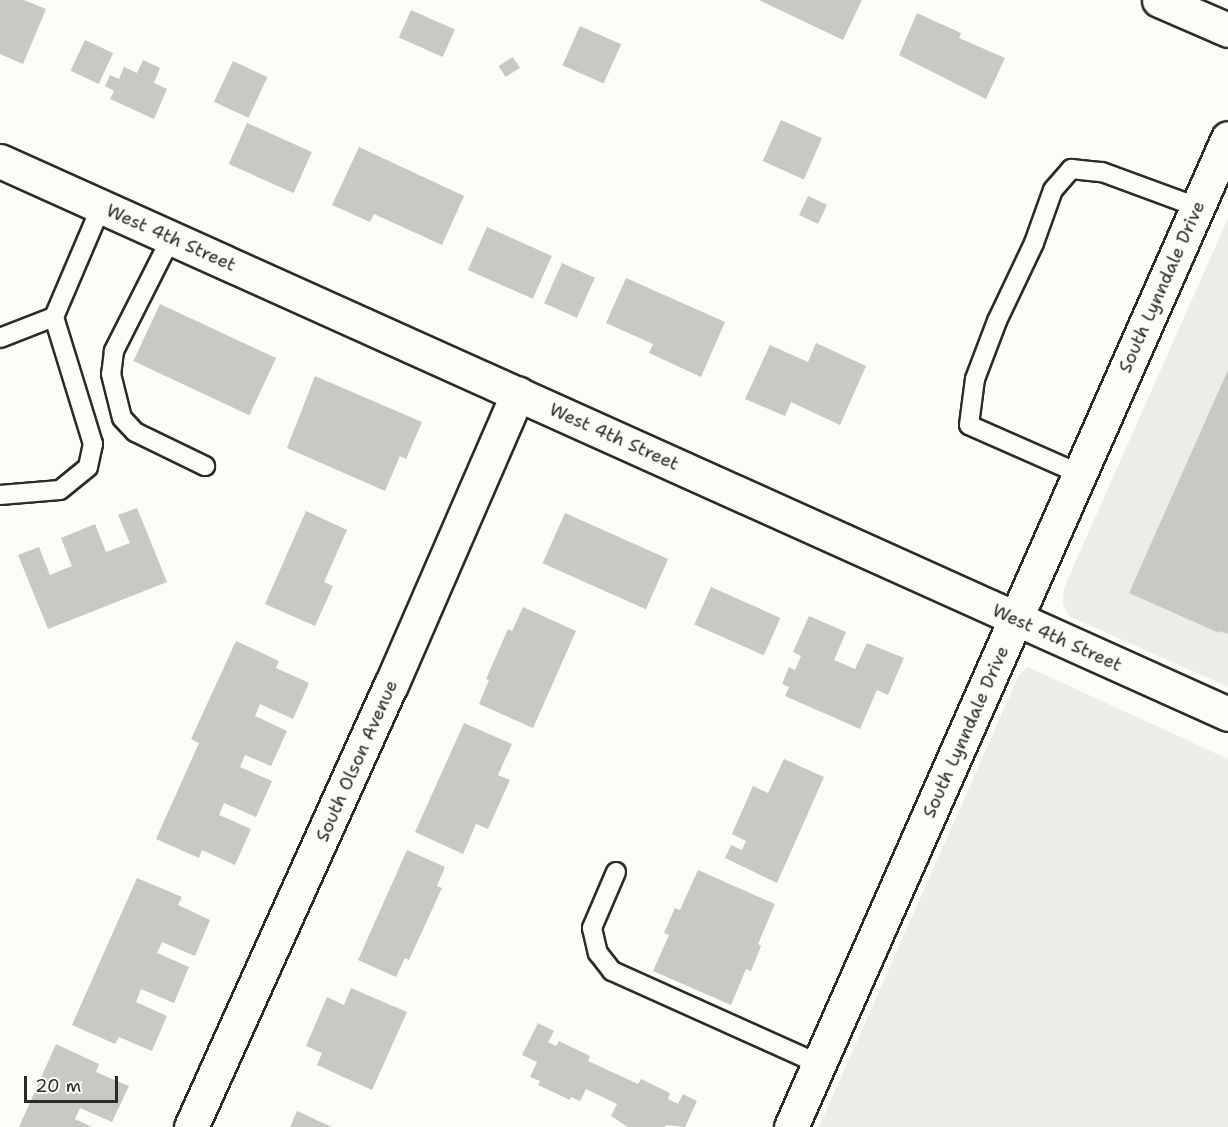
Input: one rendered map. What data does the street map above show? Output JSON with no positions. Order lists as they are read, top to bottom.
{
  "streets": {
    "street": ["West 4th Street", "South Lynndale Drive", "South Olson Avenue"]
  },
  "crossings": [
    ["West 4th Street", "South Lynndale Drive"],
    ["West 4th Street", "South Olson Avenue"]
  ],
  "scale_bar": "20 m"
}
